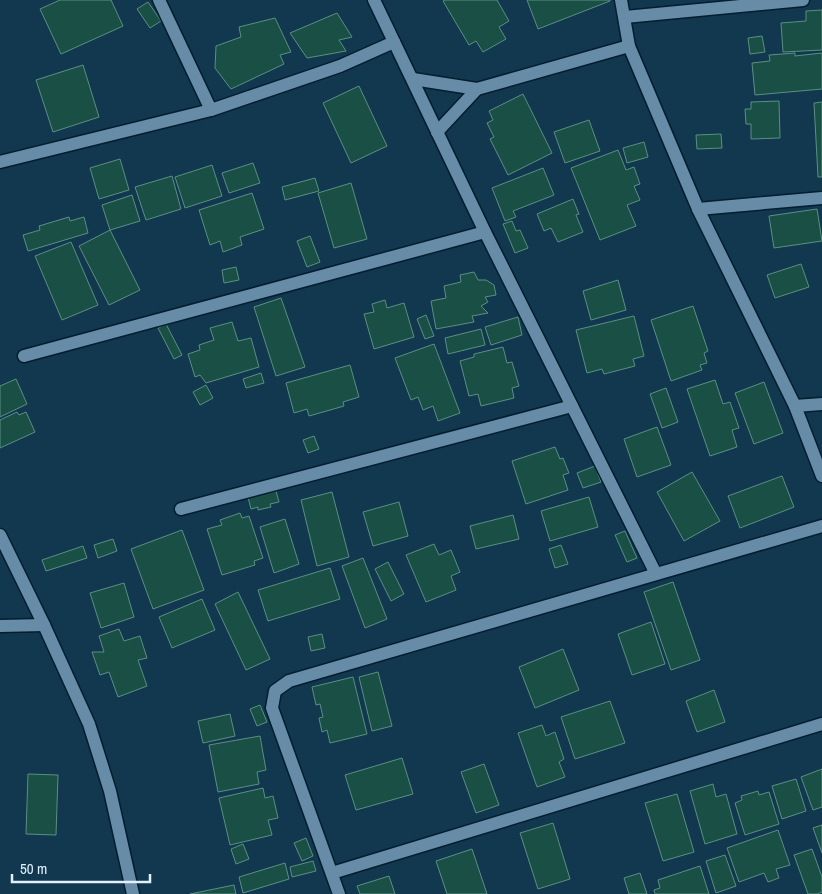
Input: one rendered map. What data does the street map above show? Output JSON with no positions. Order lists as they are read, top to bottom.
{
  "scale_bar": "50 m"
}
